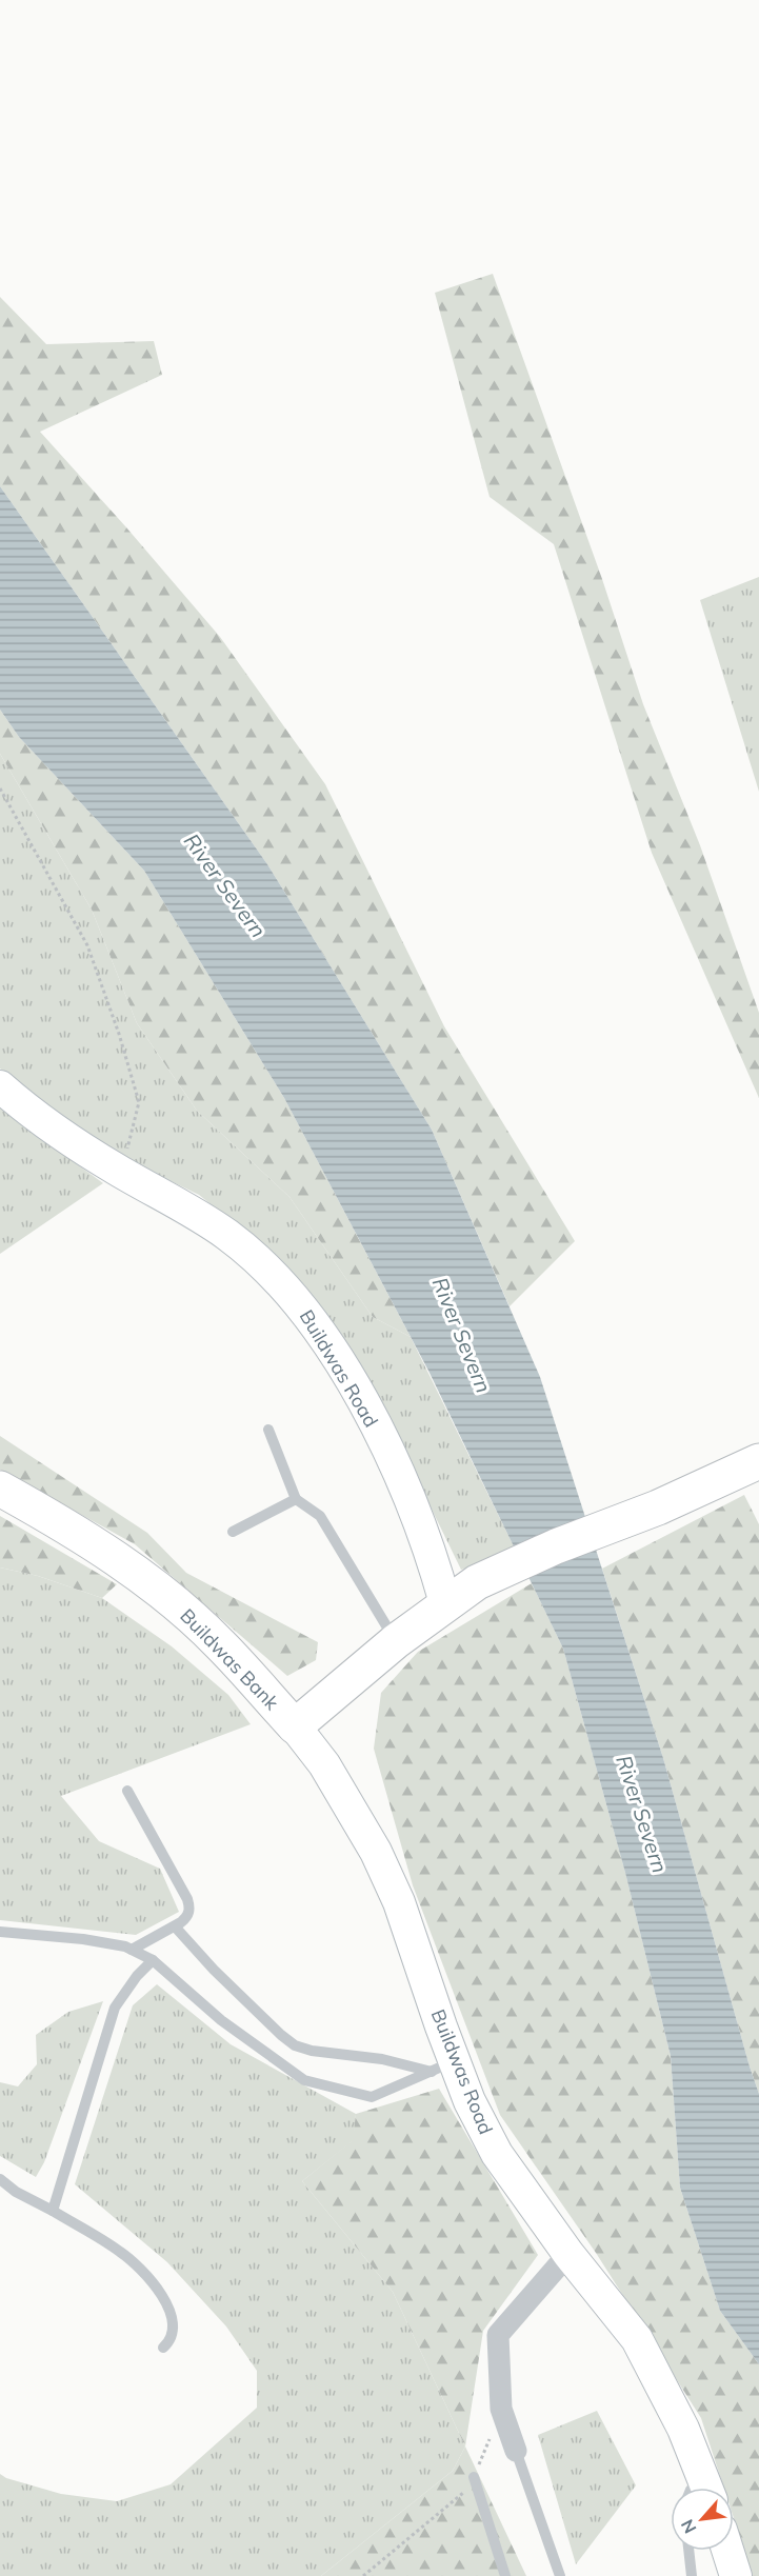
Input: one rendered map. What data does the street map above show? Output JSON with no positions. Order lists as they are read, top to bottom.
{
  "streets": {
    "main road": ["Buildwas Road", "Buildwas Bank"]
  },
  "crossings": [
    ["Buildwas Road", "Buildwas Bank"]
  ],
  "water": ["River Severn"],
  "north": "bottom left"
}
